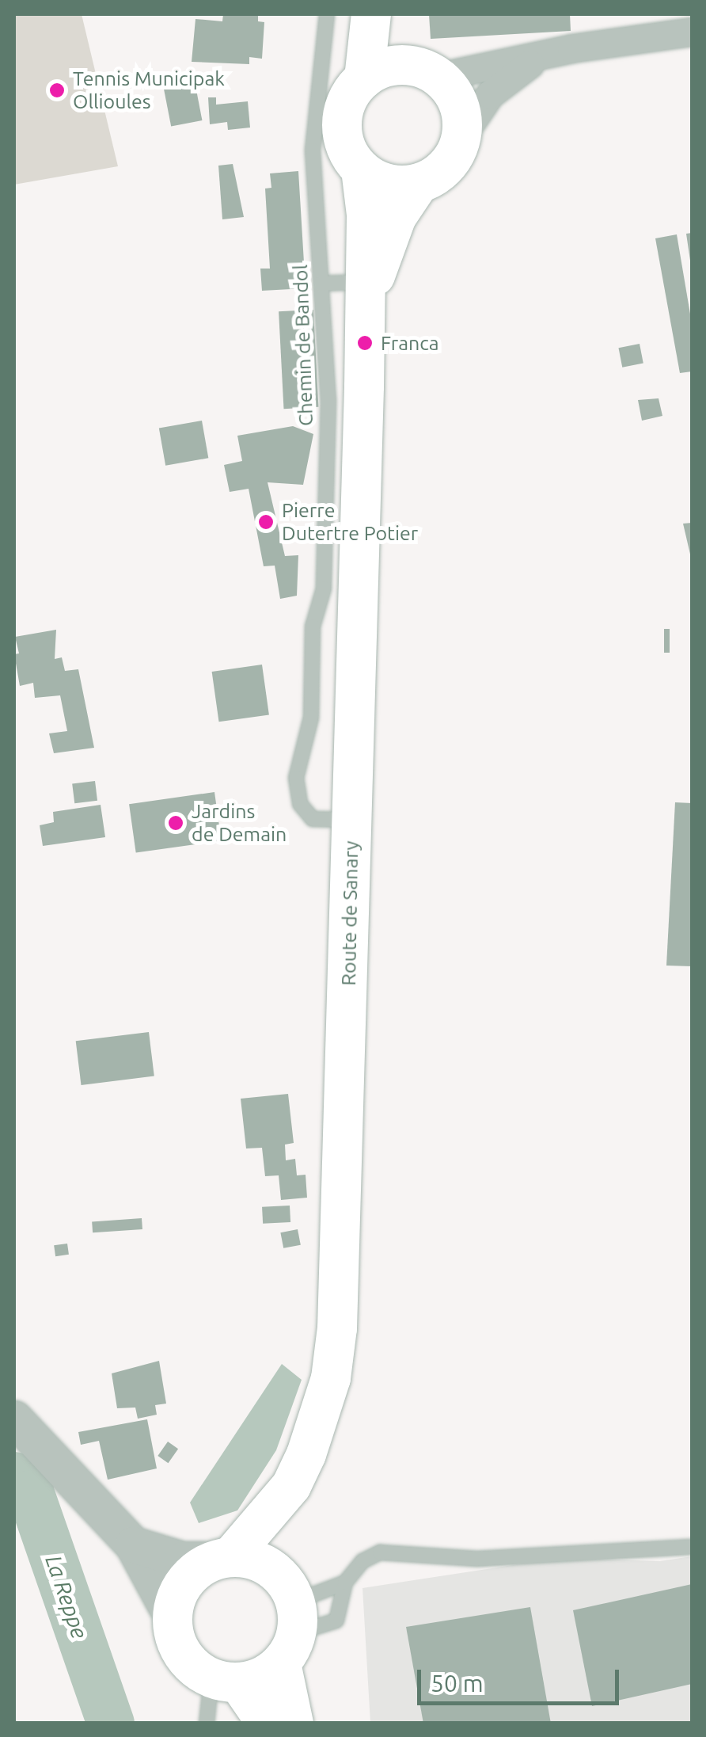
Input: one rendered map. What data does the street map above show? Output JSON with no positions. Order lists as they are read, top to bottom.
{
  "streets": {
    "main road": ["Route de Sanary"],
    "lane": ["Chemin de Bandol"]
  },
  "crossings": [
    ["Chemin de Bandol", "Route de Sanary"]
  ],
  "water": ["La Reppe"],
  "places": [
    "Tennis Municipak Ollioules",
    "Franca",
    "Pierre Dutertre Potier",
    "Jardins de Demain"
  ],
  "scale_bar": "50 m"
}
